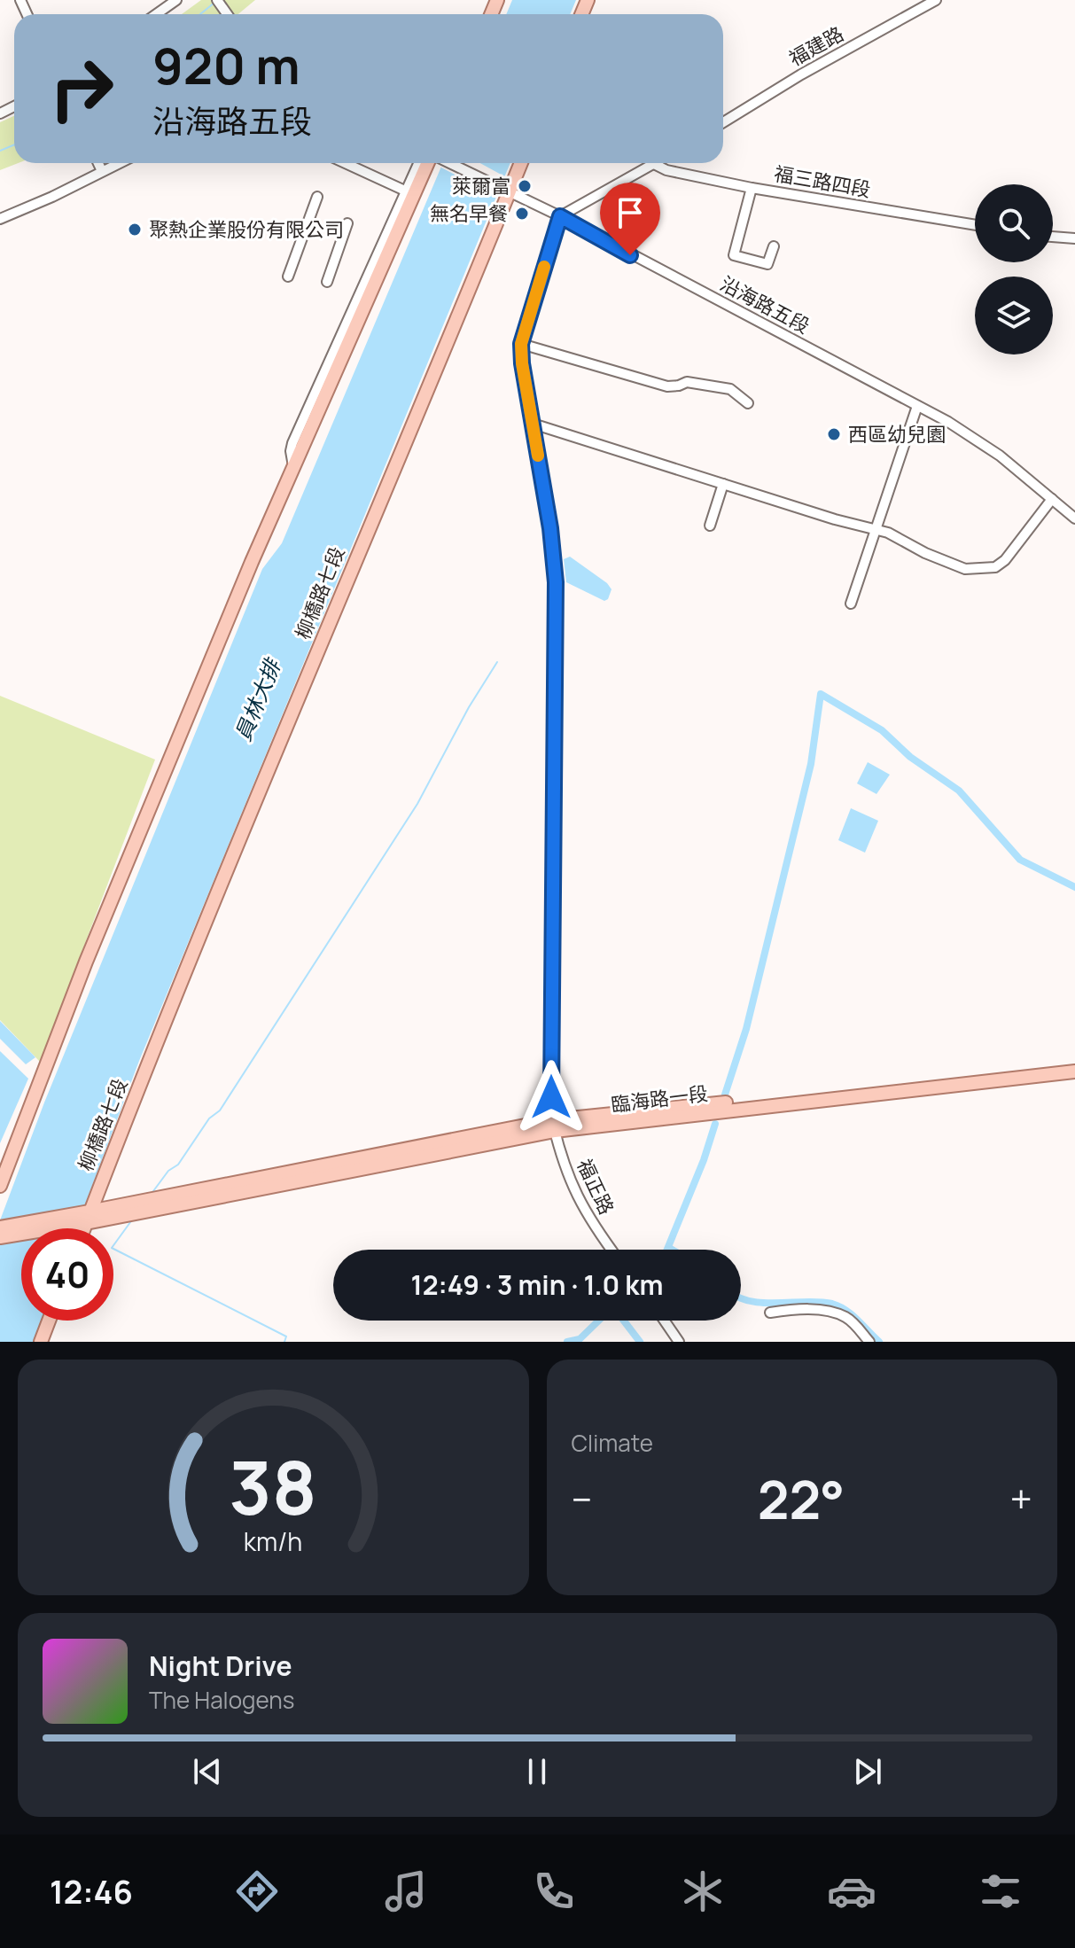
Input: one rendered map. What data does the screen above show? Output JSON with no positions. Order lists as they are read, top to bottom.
{
  "streets": {
    "main road": ["柳橋路七段", "臨海路一段"],
    "street": [
      "福建路",
      "福三路四段",
      "沿海路五段",
      "福正路"
    ]
  },
  "crossings": [
    ["沿海路五段", "柳橋路七段"],
    ["柳橋路七段", "臨海路一段"],
    ["臨海路一段", "福正路"]
  ],
  "water": ["員林大排"],
  "places": [
    "萊爾富",
    "無名早餐",
    "聚熱企業股份有限公司",
    "西區幼兒園"
  ],
  "page": {
    "turn": ["920 m", "沿海路五段"],
    "limit": "40",
    "trip": "12:49 · 3 min · 1.0 km",
    "tile": "Climate",
    "heat": ["−", "22°", "+"],
    "song": ["Night Drive", "The Halogens"],
    "tabs": "12:46",
    "gauge": ["38", "km/h"]
  }
}
